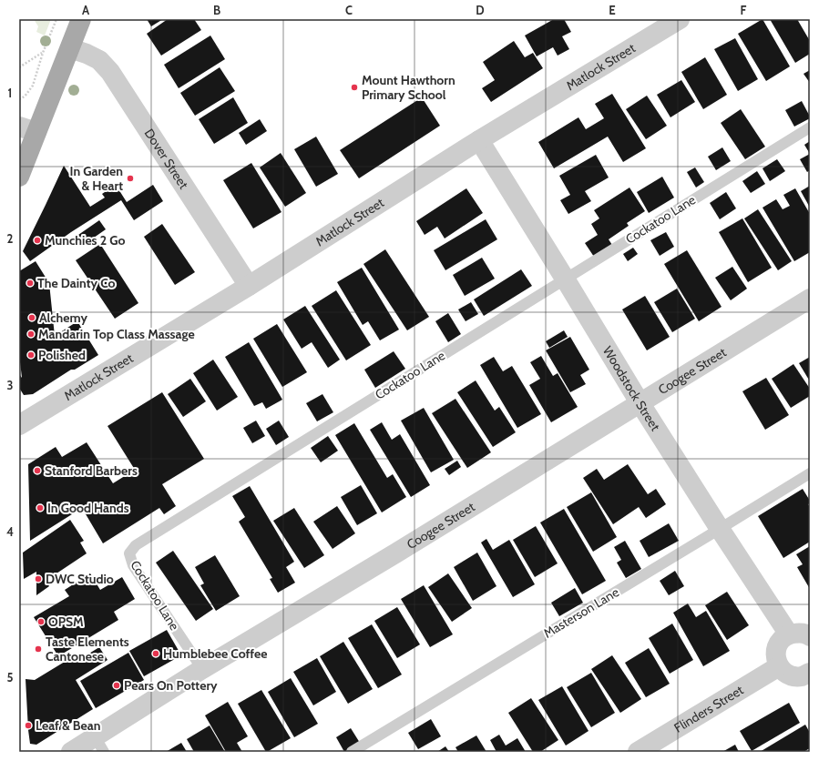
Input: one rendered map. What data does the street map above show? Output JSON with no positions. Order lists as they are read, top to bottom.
{
  "streets": {
    "street": [
      "Matlock Street",
      "Dover Street",
      "Coogee Street",
      "Woodstock Street",
      "Flinders Street"
    ],
    "lane": ["Cockatoo Lane", "Masterson Lane"]
  },
  "crossings": [
    ["Matlock Street", "Dover Street"],
    ["Matlock Street", "Woodstock Street"],
    ["Cockatoo Lane", "Coogee Street"],
    ["Cockatoo Lane", "Woodstock Street"],
    ["Coogee Street", "Woodstock Street"],
    ["Woodstock Street", "Masterson Lane"]
  ],
  "places": [
    "Mount Hawthorn Primary School",
    "In Garden & Heart",
    "Munchies 2 Go",
    "The Dainty Co",
    "Alchemy",
    "Mandarin Top Class Massage",
    "Polished",
    "Stanford Barbers",
    "In Good Hands",
    "DWC Studio",
    "OPSM",
    "Taste Elements Cantonese",
    "Humblebee Coffee",
    "Pears On Pottery",
    "Leaf & Bean"
  ],
  "grid": {
    "columns": [
      "A",
      "B",
      "C",
      "D",
      "E",
      "F"
    ],
    "rows": [
      "1",
      "2",
      "3",
      "4",
      "5"
    ]
  }
}
